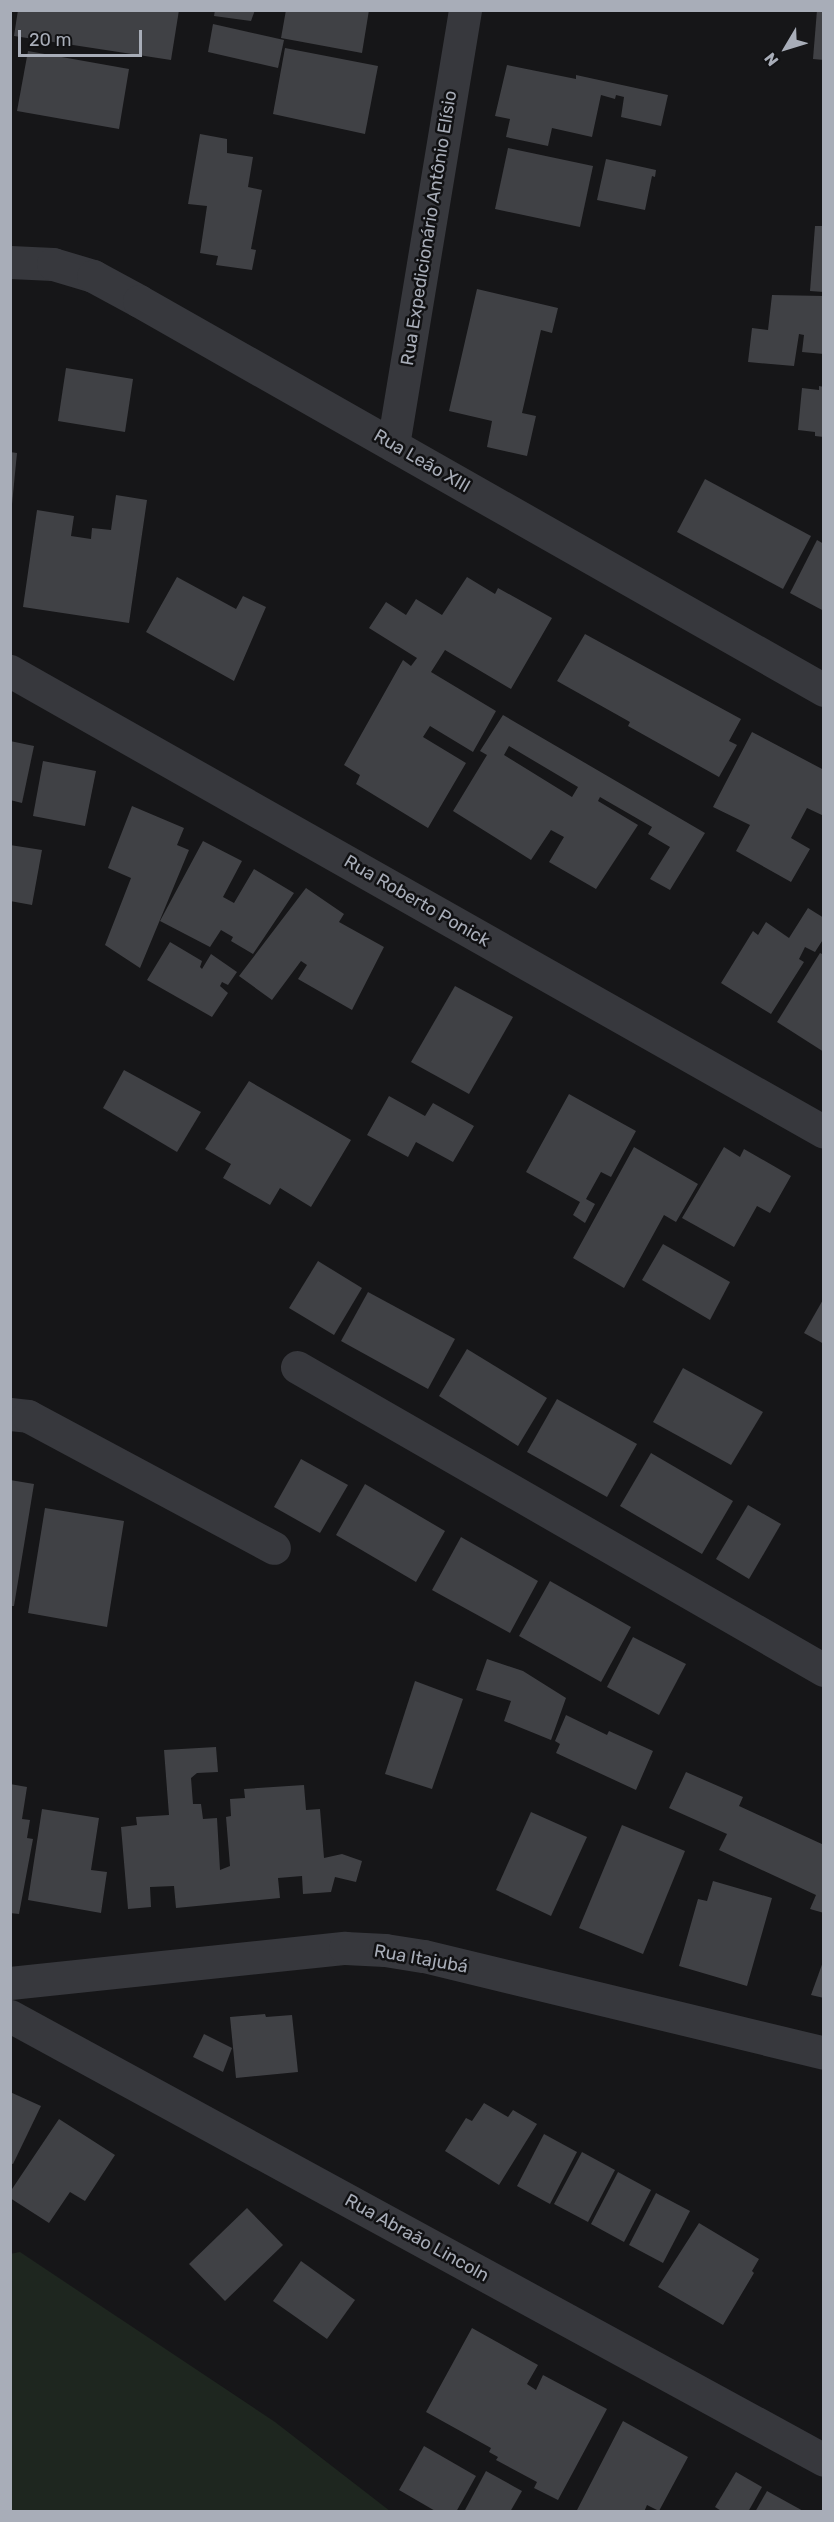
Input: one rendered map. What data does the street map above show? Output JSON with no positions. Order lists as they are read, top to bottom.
{
  "streets": {
    "street": [
      "Rua Expedicionário Antônio Elísio",
      "Rua Leão XIII",
      "Rua Roberto Ponick",
      "Rua Itajubá",
      "Rua Abraão Lincoln"
    ]
  },
  "crossings": [
    ["Rua Expedicionário Antônio Elísio", "Rua Leão XIII"]
  ],
  "scale_bar": "20 m",
  "north": "bottom left"
}
